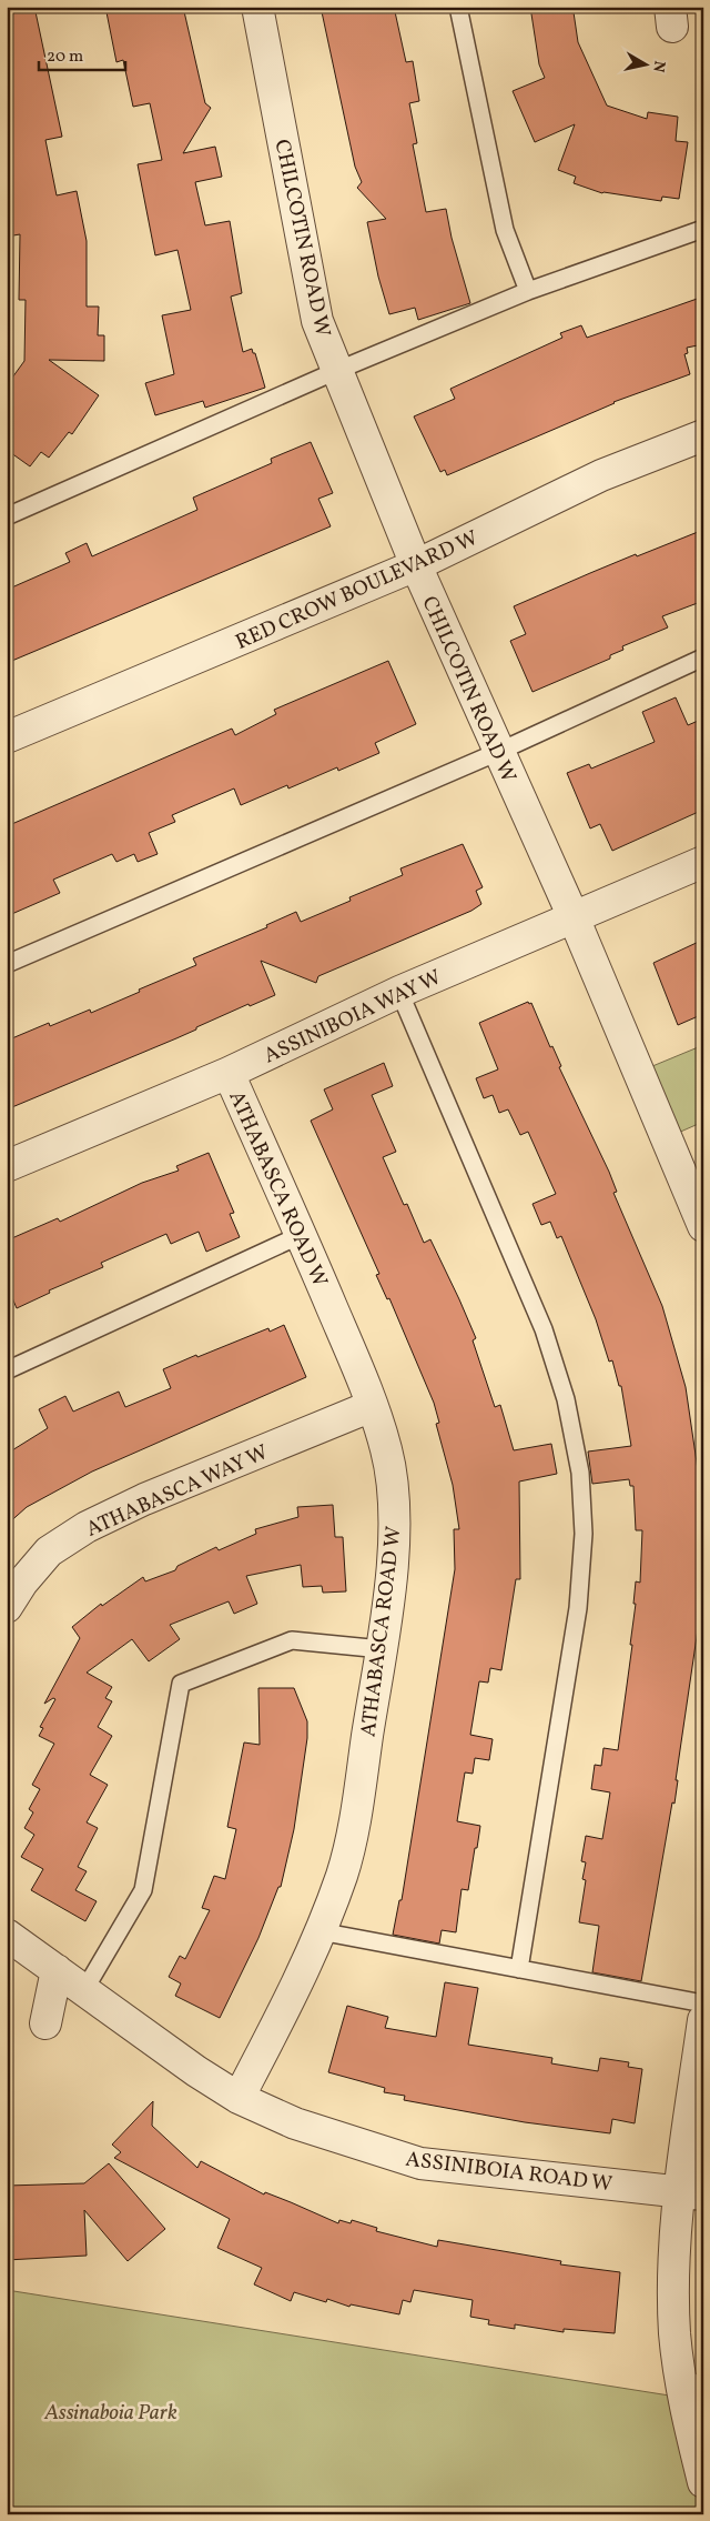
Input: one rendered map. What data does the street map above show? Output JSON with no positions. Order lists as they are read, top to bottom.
{
  "streets": {
    "street": [
      "CHILCOTIN ROAD W",
      "RED CROW BOULEVARD W",
      "ASSINIBOIA WAY W",
      "ATHABASCA ROAD W",
      "ATHABASCA WAY W",
      "ASSINIBOIA ROAD W"
    ]
  },
  "crossings": [
    ["CHILCOTIN ROAD W", "RED CROW BOULEVARD W"],
    ["CHILCOTIN ROAD W", "ASSINIBOIA WAY W"],
    ["ASSINIBOIA WAY W", "ATHABASCA ROAD W"],
    ["ATHABASCA ROAD W", "ATHABASCA WAY W"],
    ["ATHABASCA ROAD W", "ASSINIBOIA ROAD W"]
  ],
  "parks": ["Assinaboia Park"],
  "scale_bar": "20 m",
  "north": "right"
}
